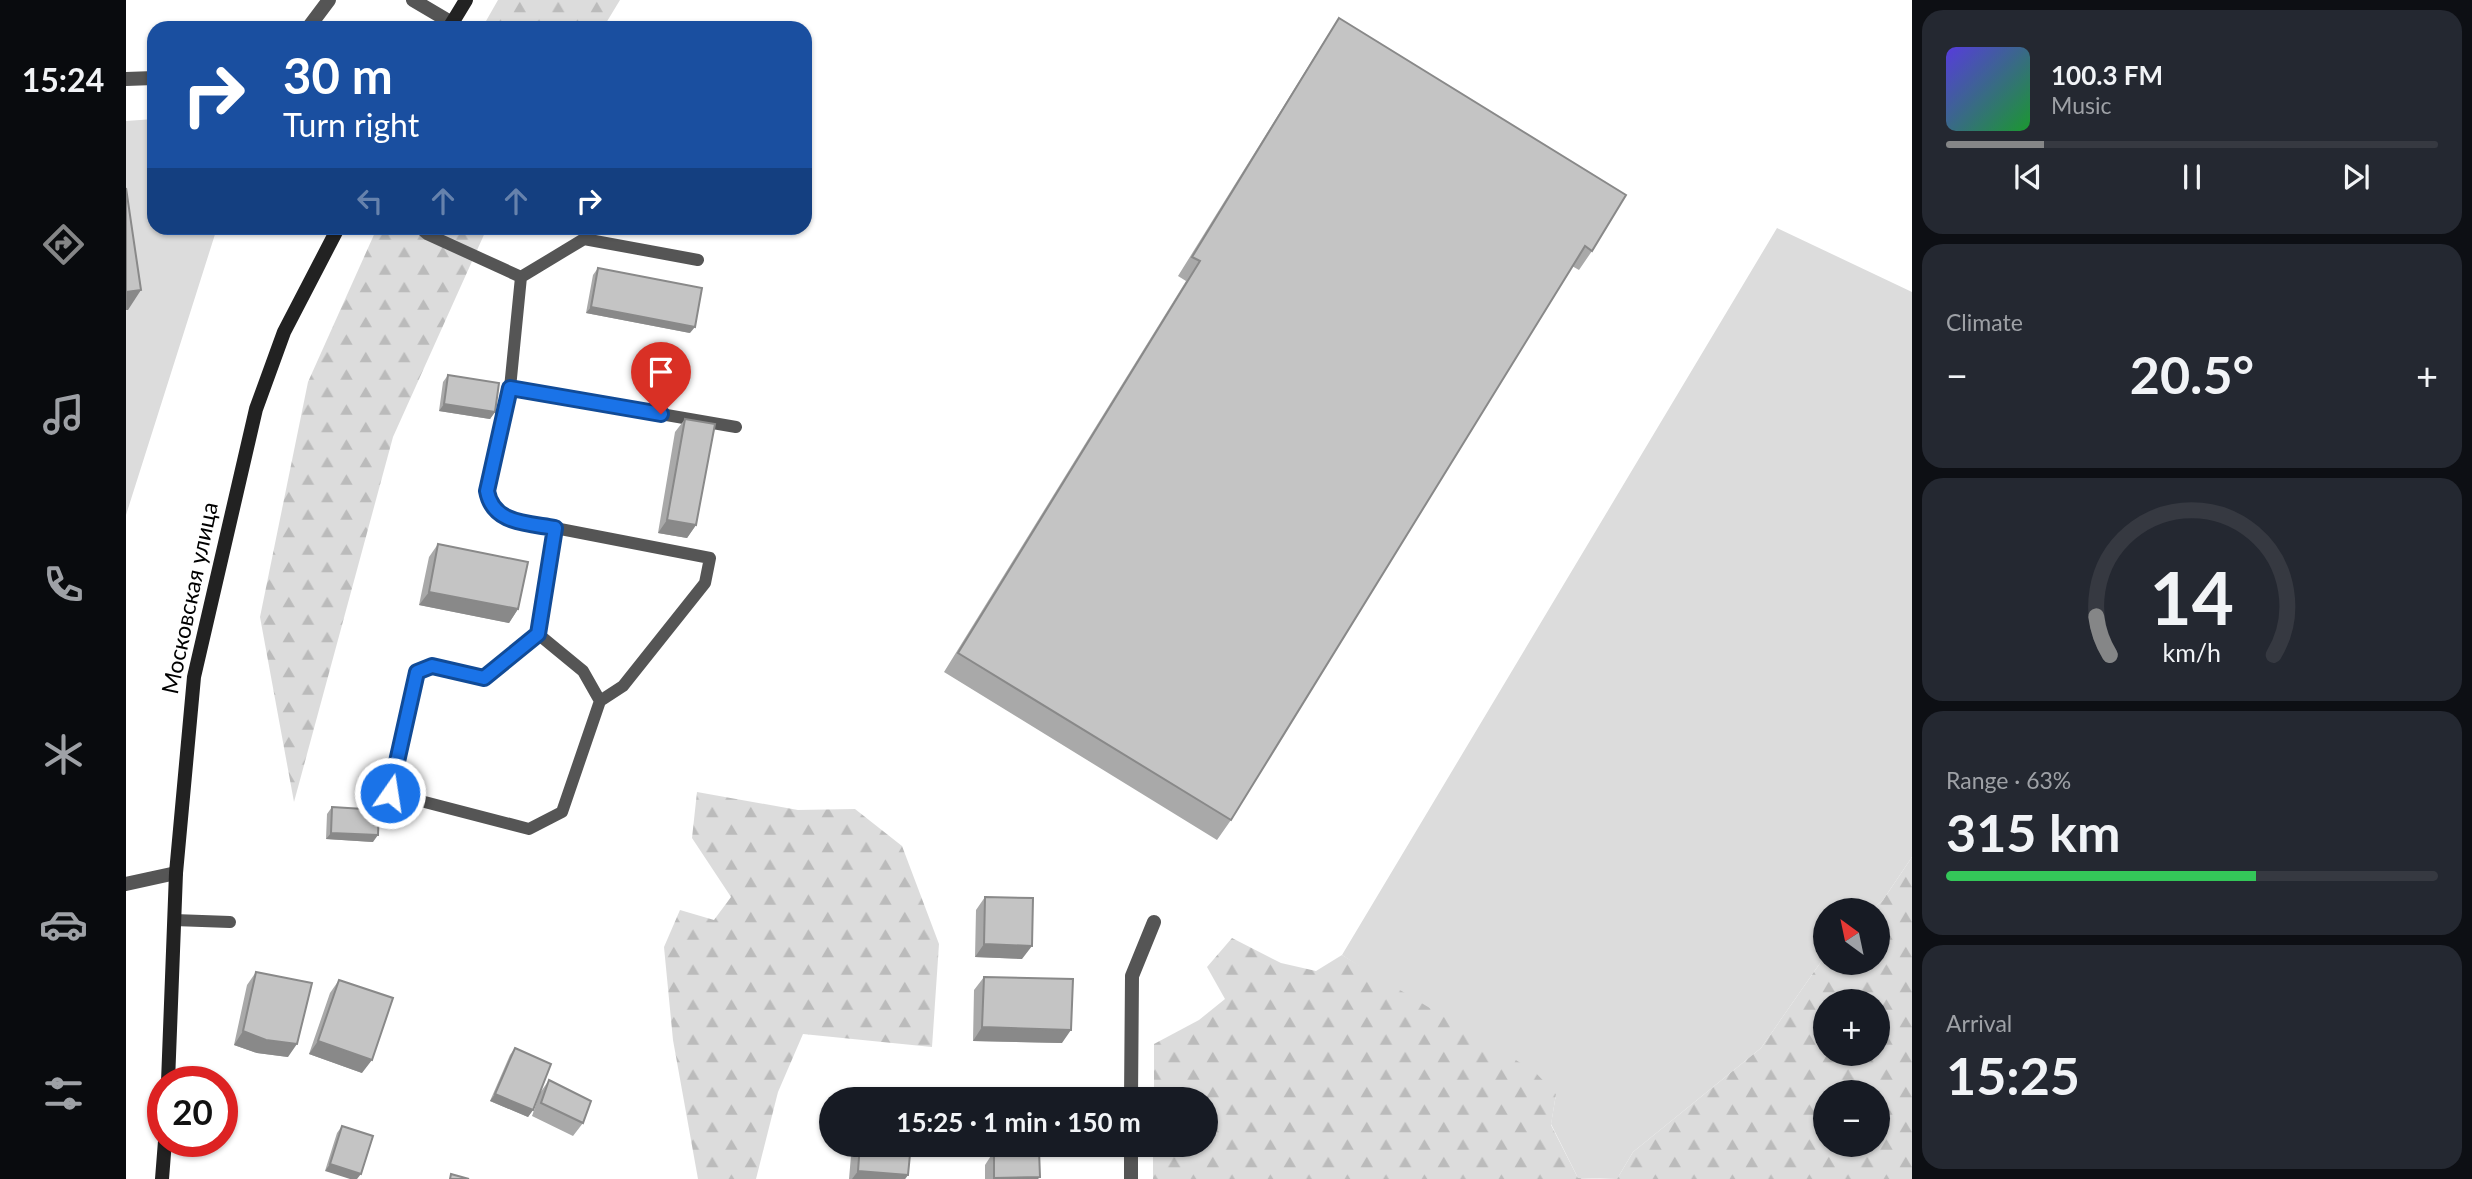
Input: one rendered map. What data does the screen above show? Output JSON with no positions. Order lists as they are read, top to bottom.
{
  "streets": {
    "main road": ["Московская улица"]
  },
  "north": "top left",
  "page": {
    "tabs": "15:24",
    "turn": ["30 m", "Turn right"],
    "song": ["100.3 FM", "Music"],
    "tile": [
      "Climate",
      ["Range · 63%", "315 km"],
      ["Arrival", "15:25"]
    ],
    "heat": ["−", "20.5°", "+"],
    "map_buttons": ["+", "−"],
    "limit": "20",
    "trip": "15:25 · 1 min · 150 m",
    "gauge": ["14", "km/h"]
  }
}
